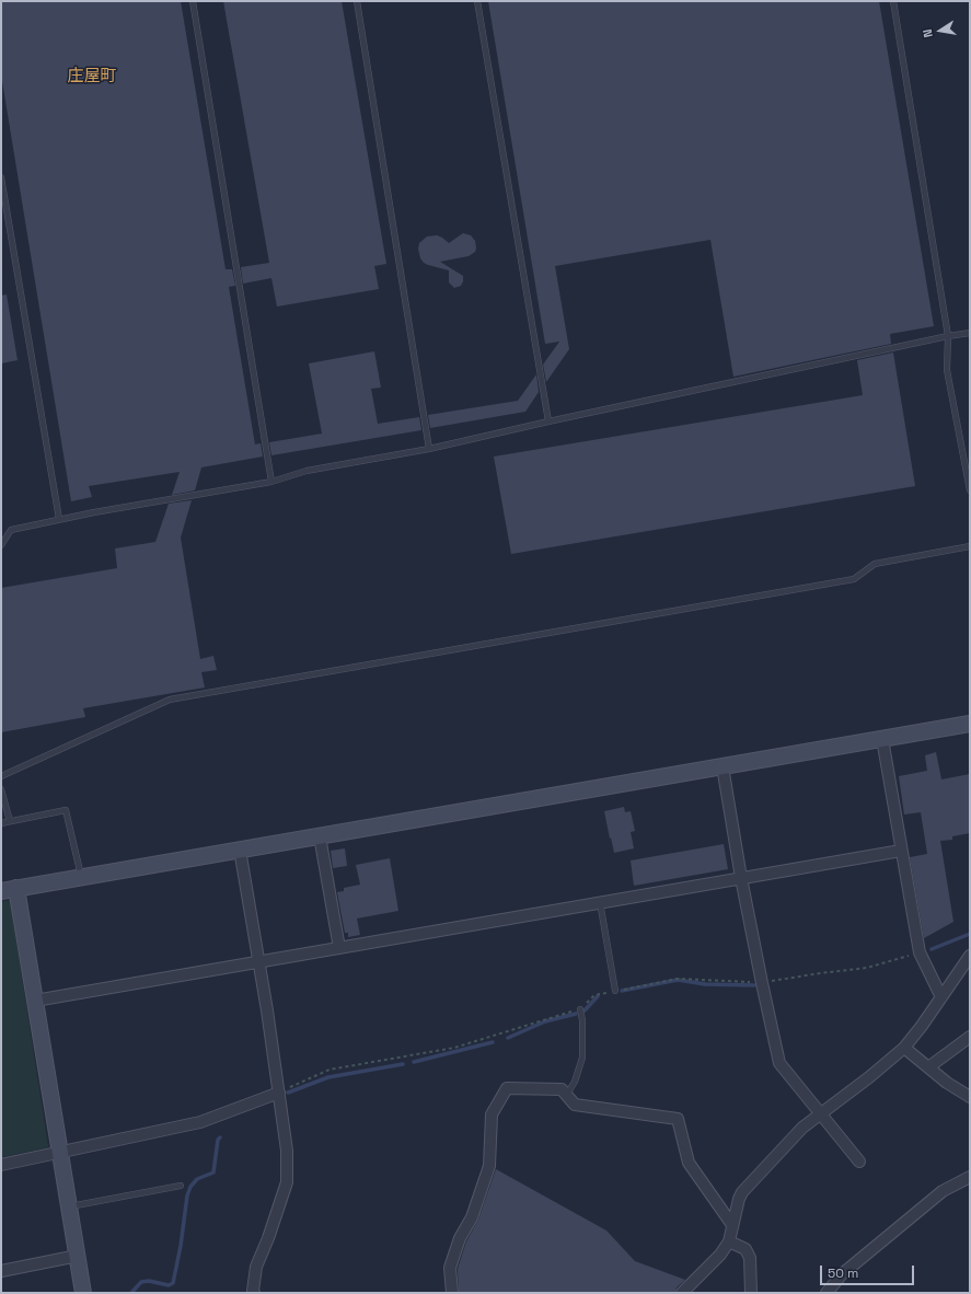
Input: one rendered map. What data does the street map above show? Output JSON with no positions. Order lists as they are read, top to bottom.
{
  "districts": ["庄屋町"],
  "scale_bar": "50 m",
  "north": "left"
}
